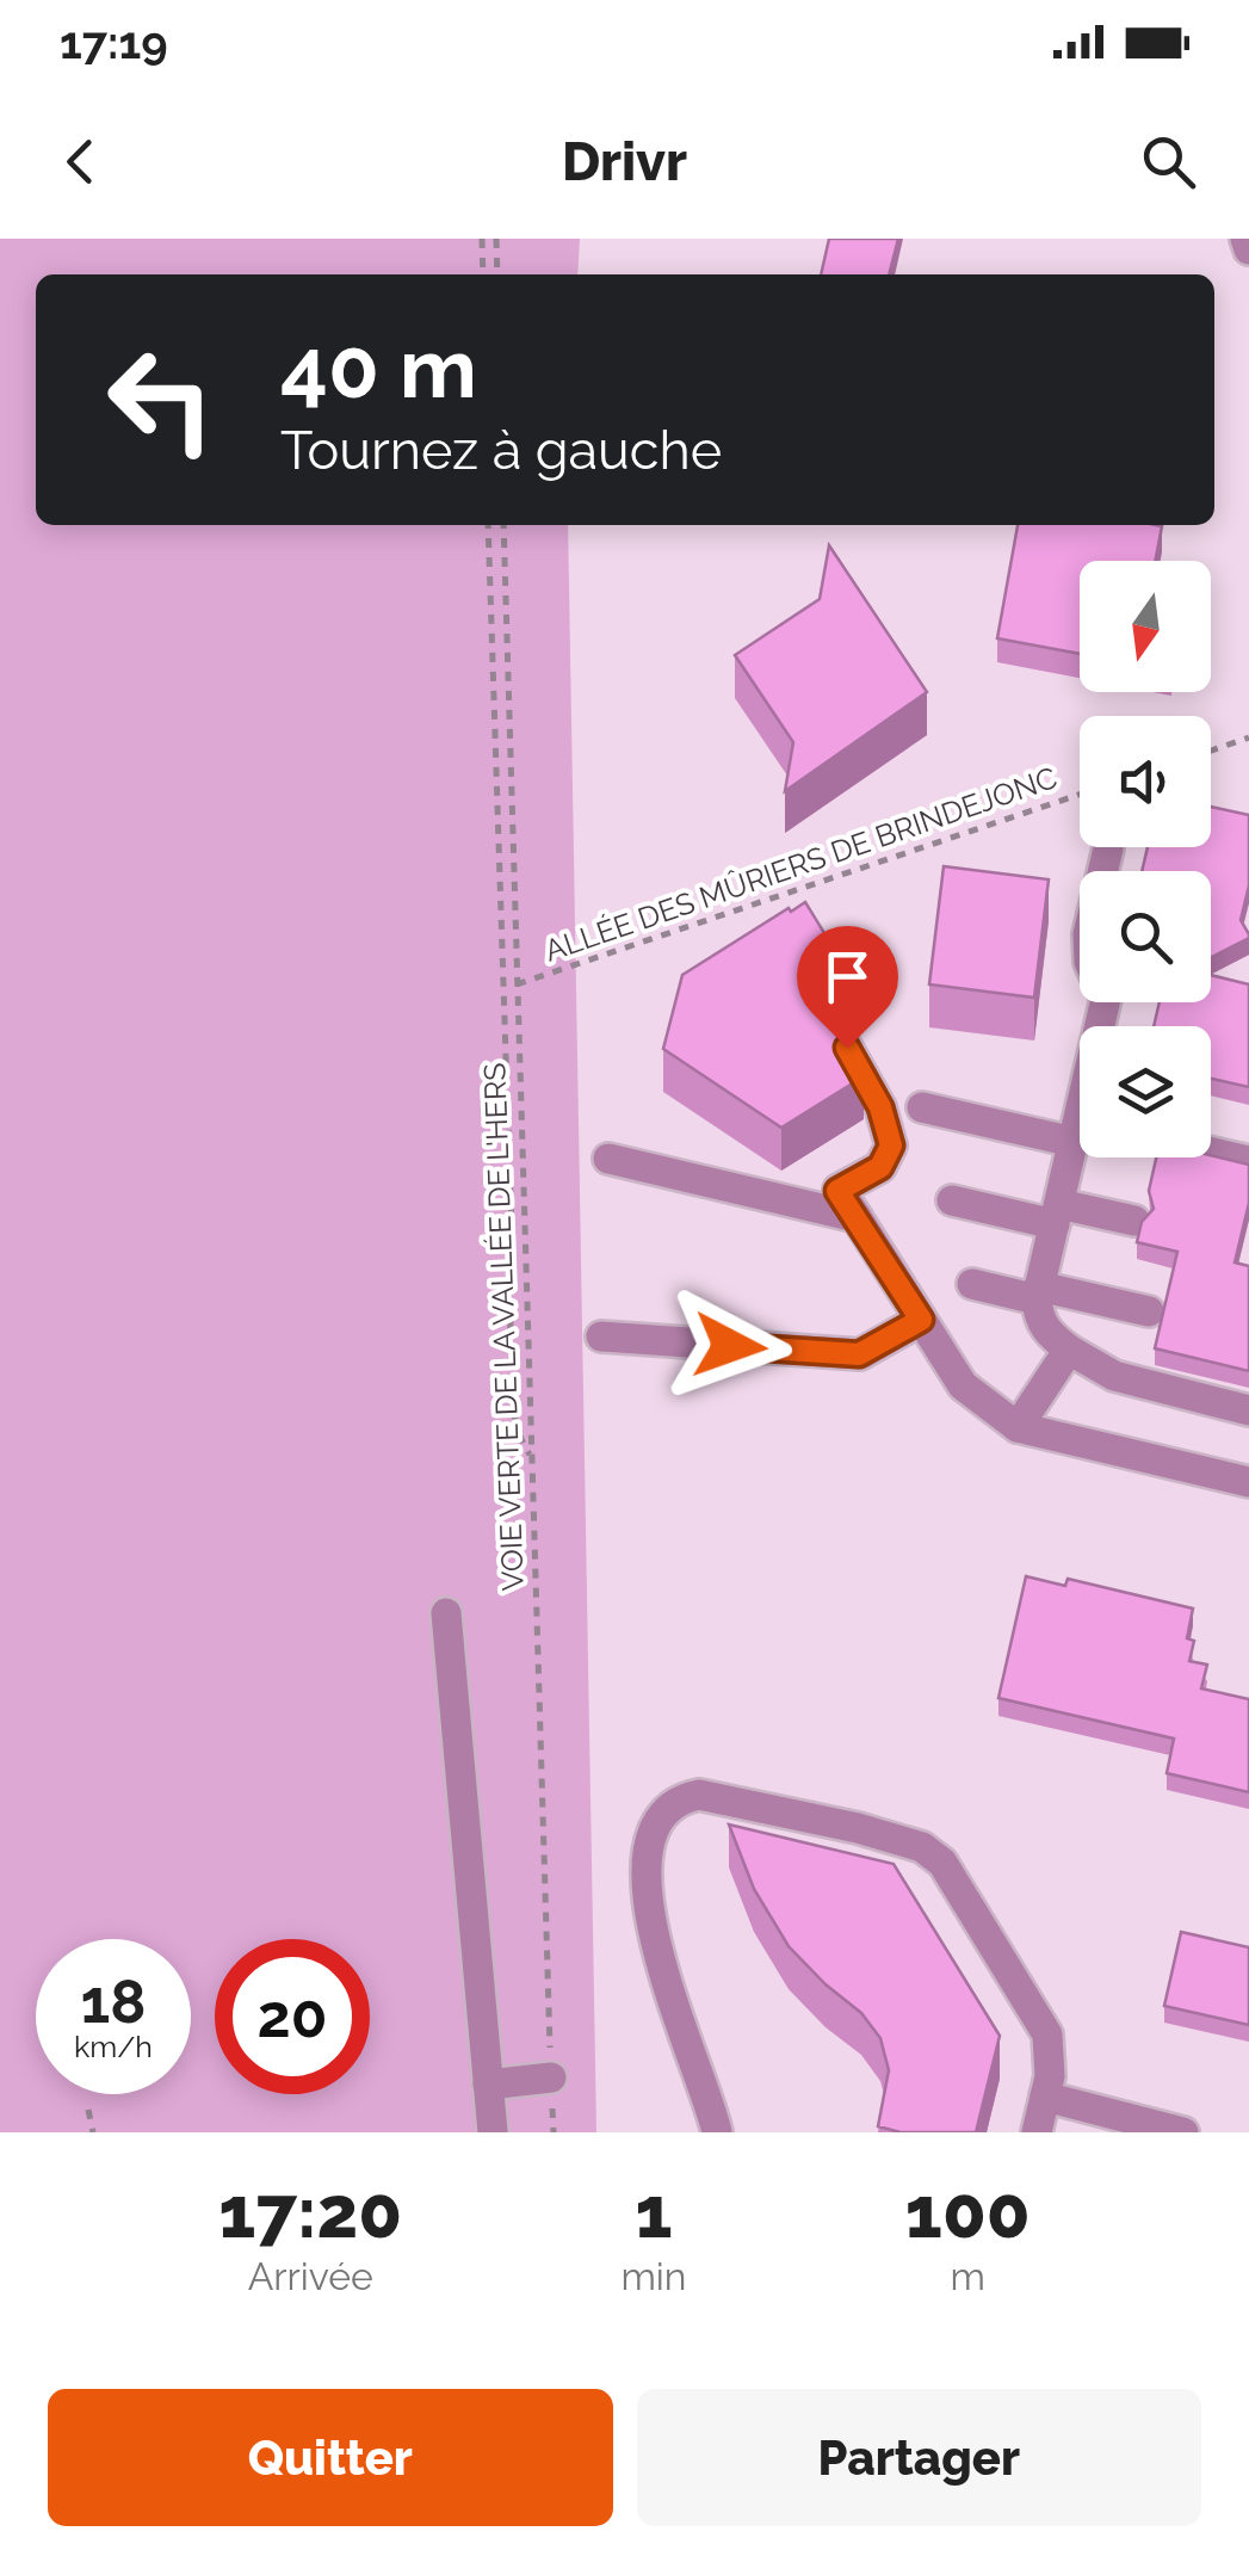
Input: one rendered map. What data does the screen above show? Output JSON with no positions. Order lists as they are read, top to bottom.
{
  "streets": {
    "path": ["ALLÉE DES MÛRIERS DE BRINDEJONC", "VOIE VERTE DE LA VALLÉE DE L'HERS"]
  },
  "crossings": [
    ["ALLÉE DES MÛRIERS DE BRINDEJONC", "VOIE VERTE DE LA VALLÉE DE L'HERS"]
  ],
  "north": "bottom",
  "page": {
    "status": "17:19",
    "header": "Drivr",
    "turn": ["40 m", "Tournez à gauche"],
    "speed": "18 km/h",
    "limit": "20",
    "eta": [
      "17:20",
      "Arrivée",
      "1",
      "min",
      "100",
      "m"
    ],
    "buttons": ["Quitter", "Partager"]
  }
}
